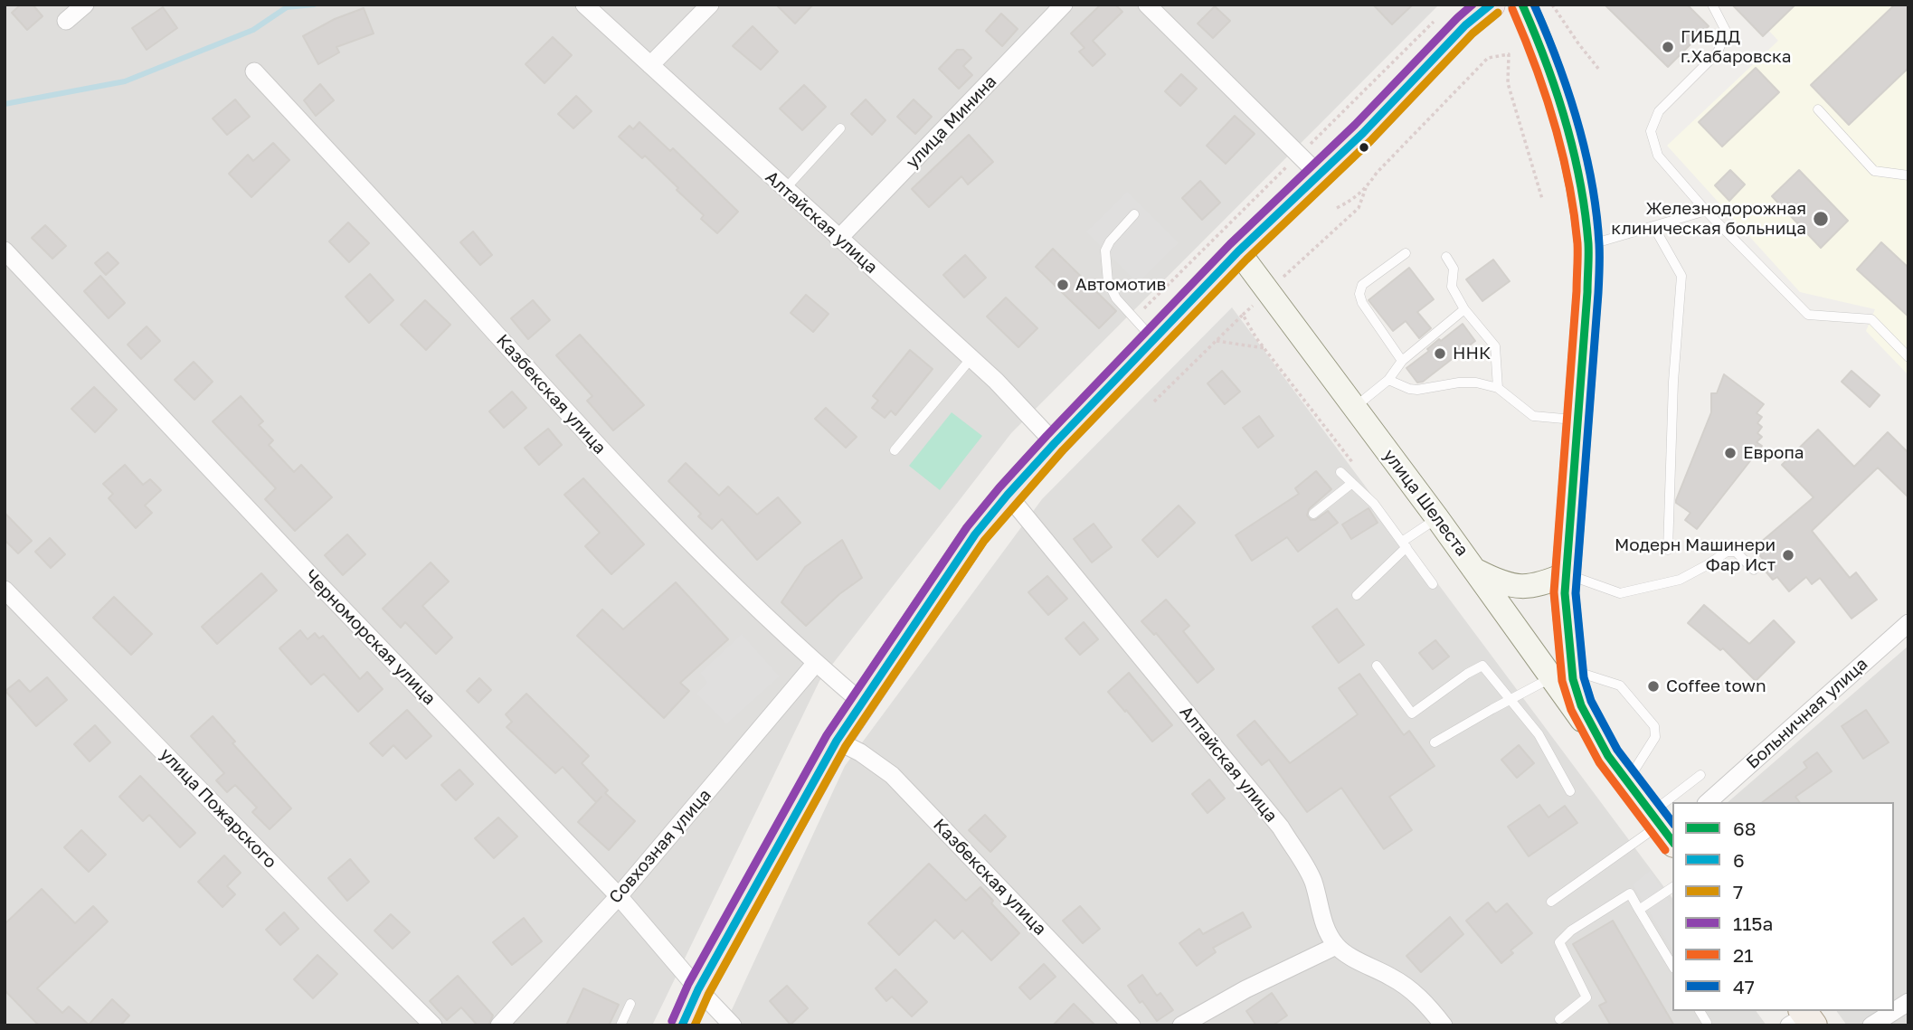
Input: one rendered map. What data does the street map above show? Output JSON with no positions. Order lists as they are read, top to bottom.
{
  "streets": {
    "main road": ["улица Шелеста"],
    "street": [
      "улица Минина",
      "Алтайская улица",
      "Казбекская улица",
      "Черноморская улица",
      "Больничная улица",
      "улица Пожарского",
      "Совхозная улица"
    ]
  },
  "crossings": [
    ["улица Минина", "Алтайская улица"],
    ["Казбекская улица", "Совхозная улица"],
    ["Черноморская улица", "Совхозная улица"]
  ],
  "places": [
    "ГИБДД г.Хабаровска",
    "Железнодорожная клиническая больница",
    "Автомотив",
    "ННК",
    "Европа",
    "Модерн Машинери Фар Ист",
    "Coffee town"
  ],
  "lines": [
    "transit line 68",
    "transit line 6",
    "transit line 115а",
    "transit line 47",
    "transit line 21",
    "transit line 7"
  ],
  "legend": [
    "68",
    "6",
    "7",
    "115а",
    "21",
    "47"
  ]
}
